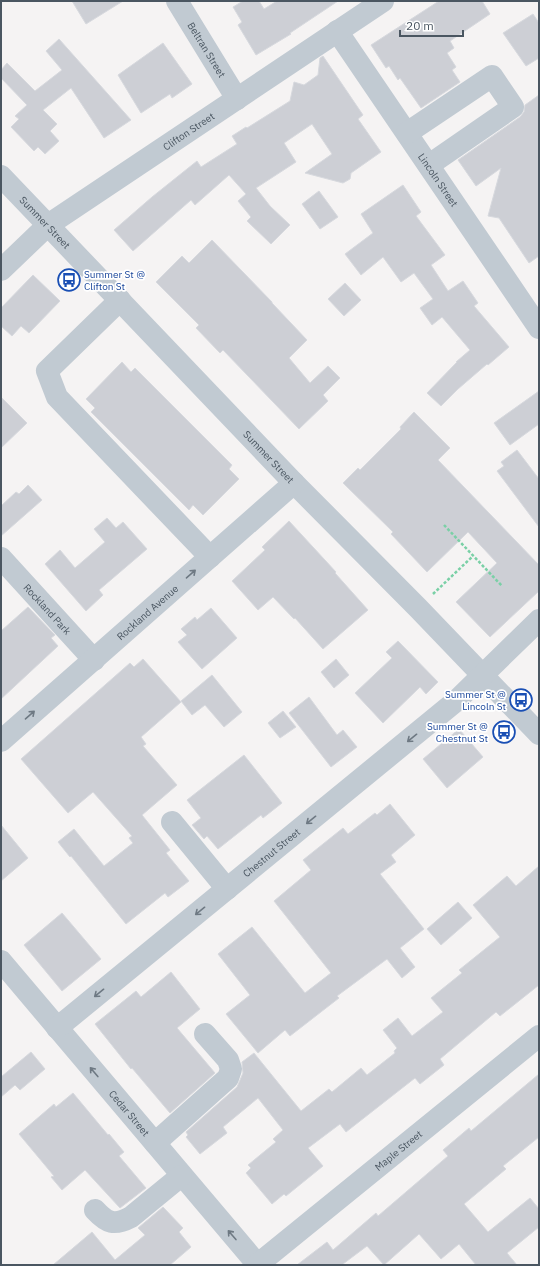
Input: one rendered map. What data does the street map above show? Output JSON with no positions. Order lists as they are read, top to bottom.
{
  "streets": {
    "street": [
      "Beltran Street",
      "Clifton Street",
      "Lincoln Street",
      "Summer Street",
      "Rockland Park",
      "Rockland Avenue",
      "Chestnut Street",
      "Cedar Street",
      "Maple Street"
    ]
  },
  "crossings": [
    ["Beltran Street", "Clifton Street"],
    ["Clifton Street", "Lincoln Street"],
    ["Clifton Street", "Summer Street"],
    ["Summer Street", "Rockland Avenue"],
    ["Summer Street", "Chestnut Street"],
    ["Rockland Park", "Rockland Avenue"],
    ["Chestnut Street", "Cedar Street"],
    ["Cedar Street", "Maple Street"]
  ],
  "one_way": ["Rockland Avenue", "Chestnut Street", "Cedar Street"],
  "places": {
    "bus stop": ["Summer St @ Clifton St", "Summer St @ Lincoln St", "Summer St @ Chestnut St"]
  },
  "scale_bar": "20 m"
}
